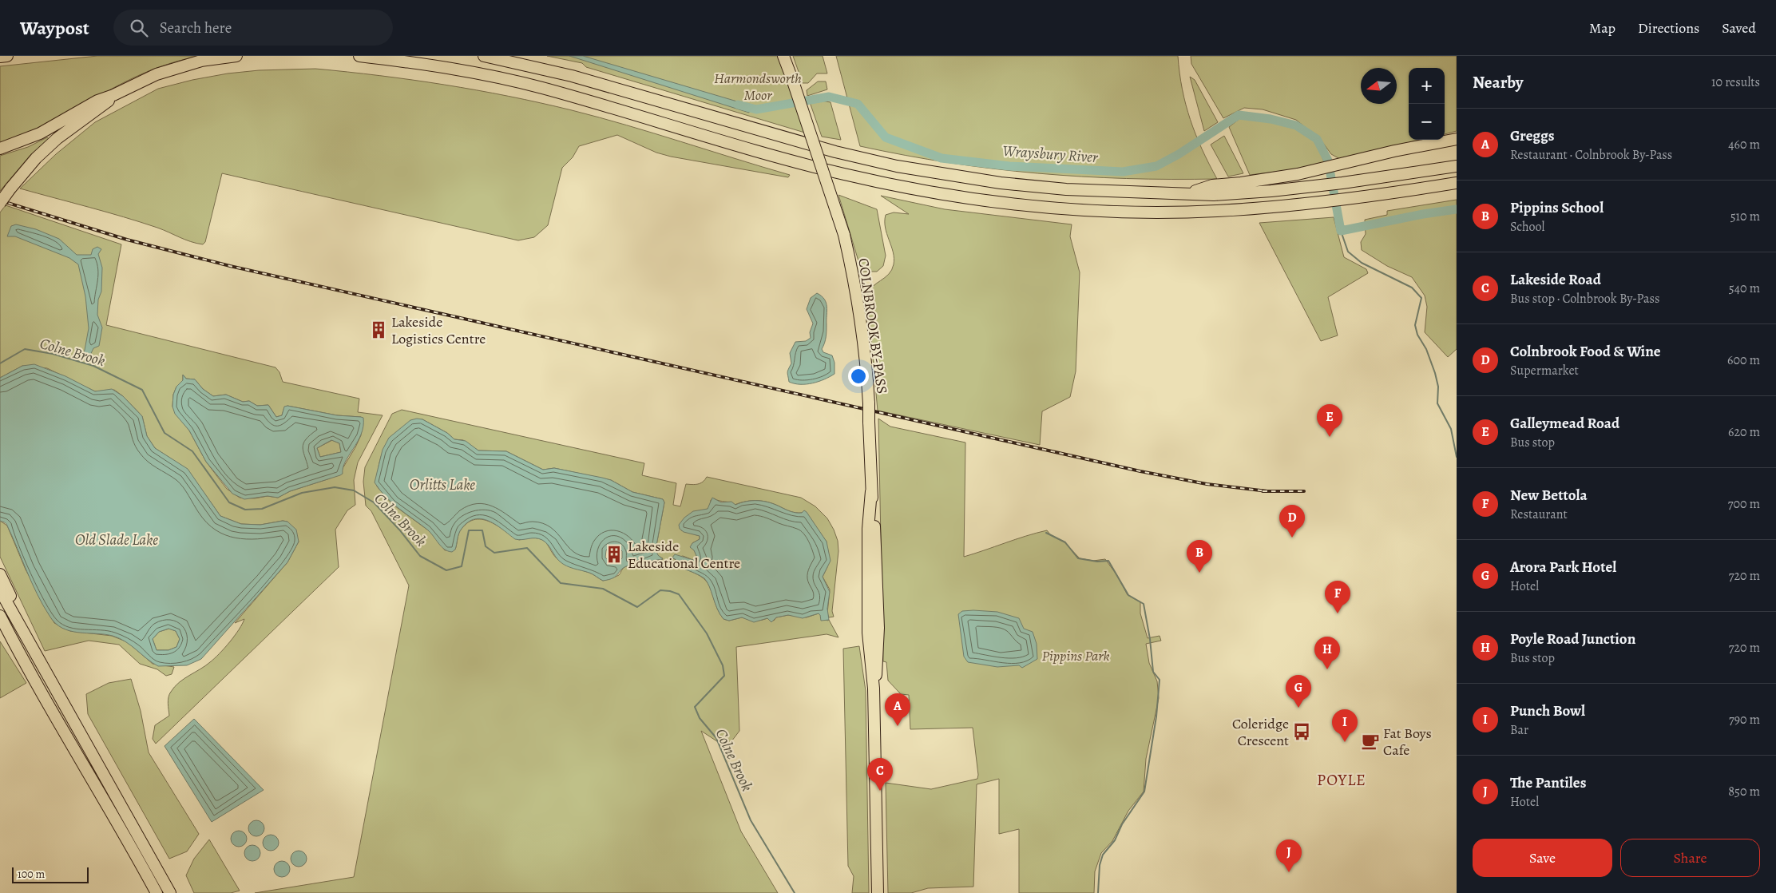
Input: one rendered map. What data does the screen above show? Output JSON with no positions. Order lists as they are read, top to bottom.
{
  "streets": {
    "highway": ["COLNBROOK BY-PASS"]
  },
  "districts": ["POYLE"],
  "water": [
    "Wraysbury River",
    "Colne Brook",
    "Orlitts Lake",
    "Old Slade Lake"
  ],
  "parks": ["Harmondsworth Moor", "Pippins Park"],
  "places": {
    "building": ["Lakeside Logistics Centre", "Lakeside Educational Centre"],
    "bus stop": ["Coleridge Crescent"],
    "cafe": ["Fat Boys Cafe"]
  },
  "scale_bar": "100 m",
  "north": "left",
  "page": {
    "header": "Waypost",
    "search": "Search here",
    "nav": ["Map", "Directions", "Saved"],
    "heading": ["Nearby", "10 results"],
    "map_buttons": ["+", "−"],
    "list": [
      {
        "mark": "A",
        "name": "Greggs",
        "note": "Restaurant · Colnbrook By-Pass",
        "value": "460 m"
      },
      {
        "mark": "B",
        "name": "Pippins School",
        "note": "School",
        "value": "510 m"
      },
      {
        "mark": "C",
        "name": "Lakeside Road",
        "note": "Bus stop · Colnbrook By-Pass",
        "value": "540 m"
      },
      {
        "mark": "D",
        "name": "Colnbrook Food & Wine",
        "note": "Supermarket",
        "value": "600 m"
      },
      {
        "mark": "E",
        "name": "Galleymead Road",
        "note": "Bus stop",
        "value": "620 m"
      },
      {
        "mark": "F",
        "name": "New Bettola",
        "note": "Restaurant",
        "value": "700 m"
      },
      {
        "mark": "G",
        "name": "Arora Park Hotel",
        "note": "Hotel",
        "value": "720 m"
      },
      {
        "mark": "H",
        "name": "Poyle Road Junction",
        "note": "Bus stop",
        "value": "720 m"
      },
      {
        "mark": "I",
        "name": "Punch Bowl",
        "note": "Bar",
        "value": "790 m"
      },
      {
        "mark": "J",
        "name": "The Pantiles",
        "note": "Hotel",
        "value": "850 m"
      }
    ],
    "pins": [
      "E",
      "D",
      "B",
      "F",
      "H",
      "G",
      "A",
      "I",
      "C",
      "J"
    ],
    "buttons": ["Save", "Share"],
    "scale": "100 m"
  }
}
